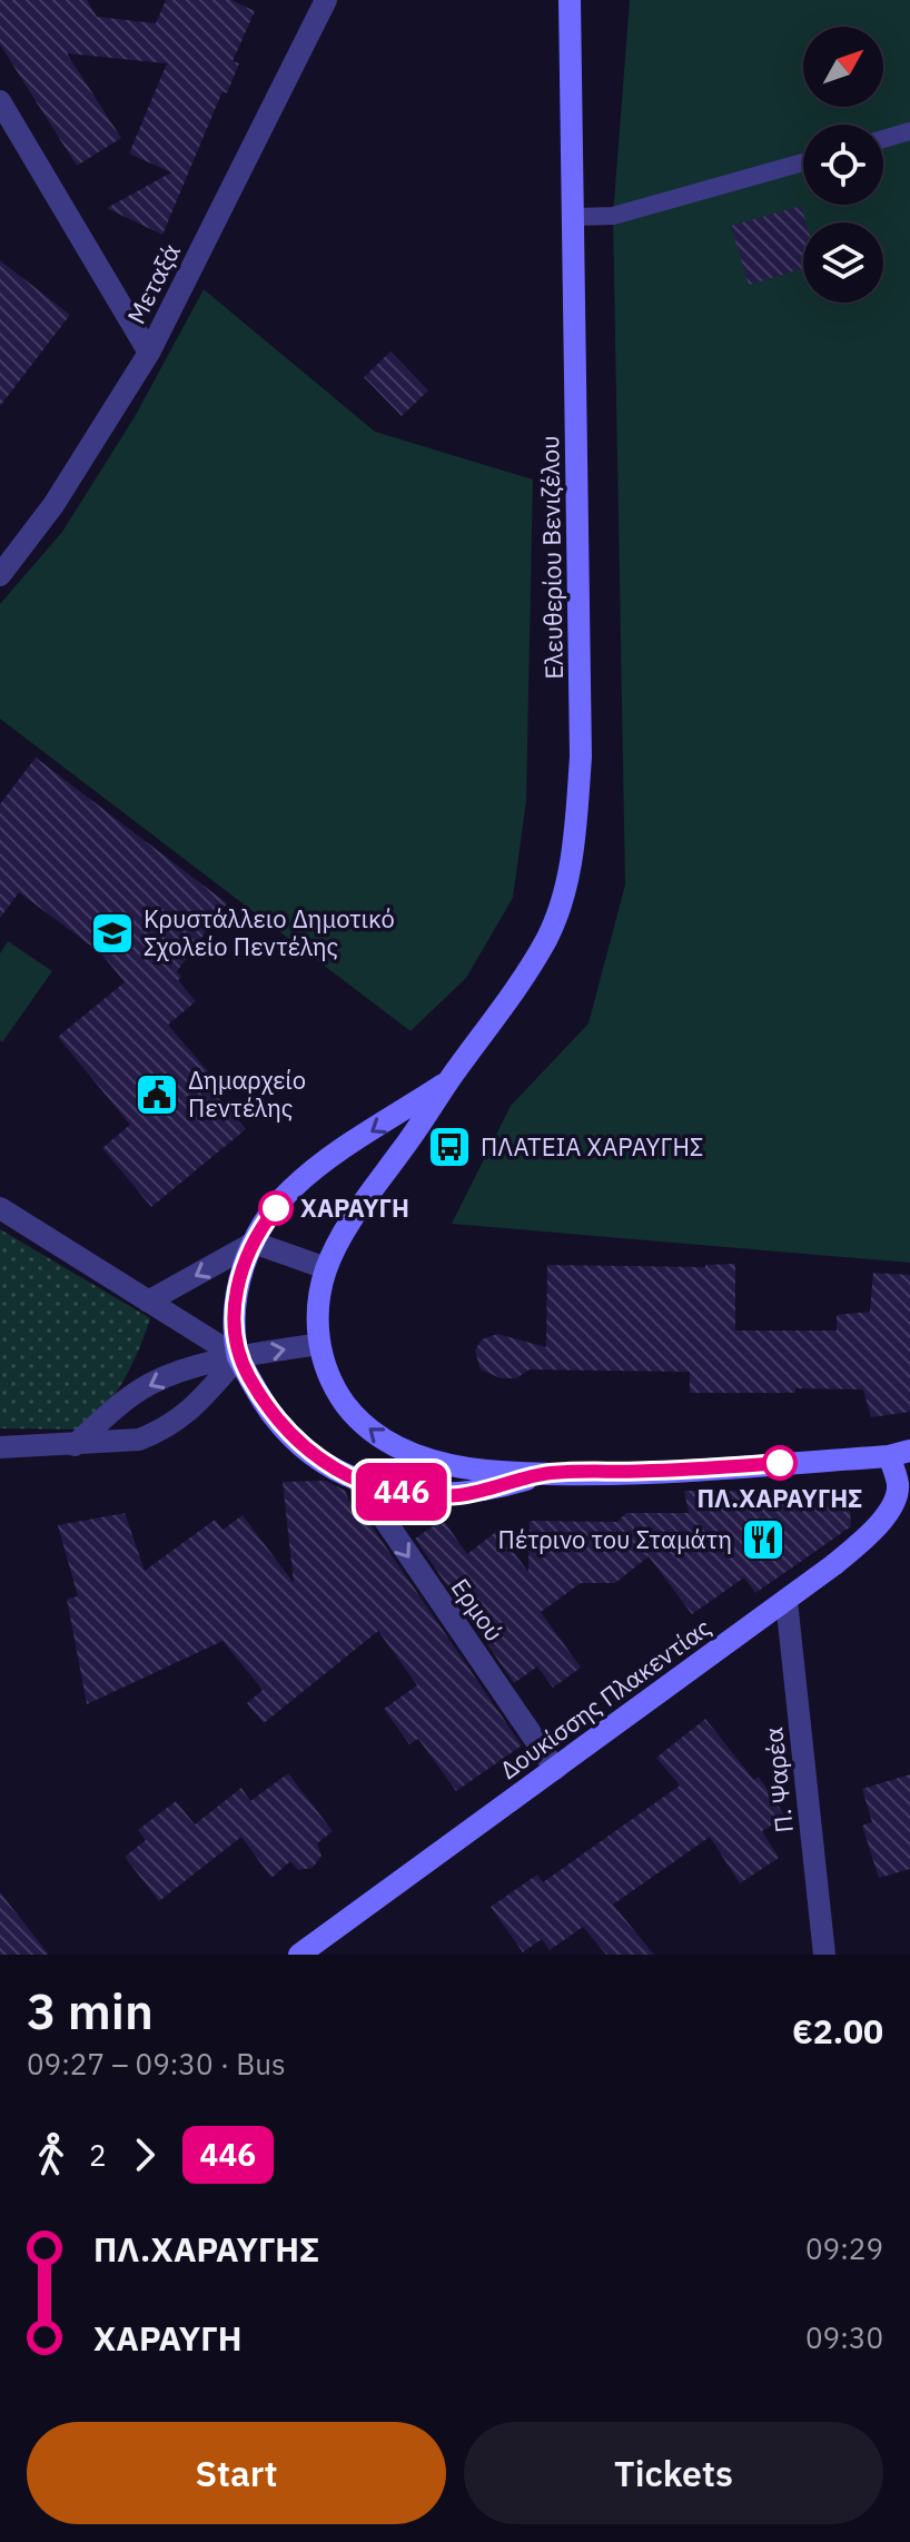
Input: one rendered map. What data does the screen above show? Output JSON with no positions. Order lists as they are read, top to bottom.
{
  "streets": {
    "main road": ["Ελευθερίου Βενιζέλου", "Δουκίσσης Πλακεντίας"],
    "street": ["Μεταξά", "Ερμού", "Π. Ψαρέα"]
  },
  "crossings": [
    ["Ελευθερίου Βενιζέλου", "Ερμού"],
    ["Ερμού", "Δουκίσσης Πλακεντίας"],
    ["Δουκίσσης Πλακεντίας", "Π. Ψαρέα"]
  ],
  "one_way": ["Ερμού"],
  "places": {
    "school or university": ["Κρυστάλλειο Δημοτικό Σχολείο Πεντέλης"],
    "public building": ["Δημαρχείο Πεντέλης"],
    "bus stop": ["ΠΛΑΤΕΙΑ ΧΑΡΑΥΓΗΣ"],
    "other": ["ΧΑΡΑΥΓΗ", "ΠΛ.ΧΑΡΑΥΓΗΣ"],
    "restaurant": ["Πέτρινο του Σταμάτη"]
  },
  "lines": ["bus line 446"],
  "north": "top right",
  "page": {
    "on_map": "446",
    "heading": ["3 min", "09:27 – 09:30 · Bus", "€2.00"],
    "legs": ["2", "446"],
    "list": [
      {
        "name": "ΠΛ.ΧΑΡΑΥΓΗΣ",
        "value": "09:29"
      },
      {
        "name": "ΧΑΡΑΥΓΗ",
        "value": "09:30"
      }
    ],
    "buttons": ["Start", "Tickets"]
  }
}
